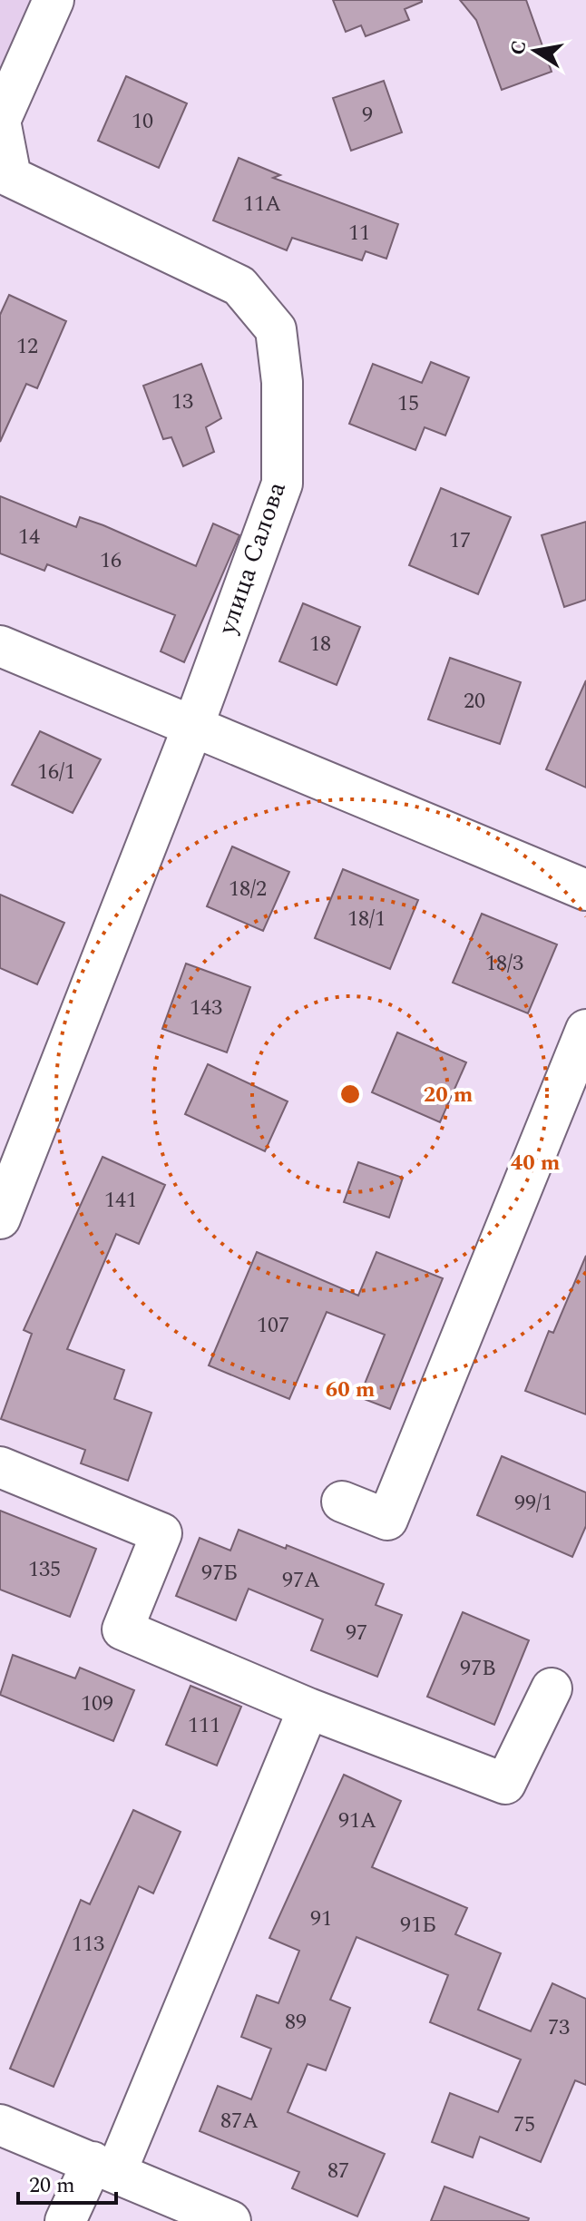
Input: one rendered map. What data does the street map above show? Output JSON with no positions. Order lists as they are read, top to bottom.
{
  "streets": {
    "street": ["улица Салова"]
  },
  "house_numbers": [
    "9",
    "10",
    "11А",
    "11",
    "12",
    "13",
    "15",
    "14",
    "17",
    "16",
    "18",
    "20",
    "16/1",
    "18/2",
    "18/1",
    "18/3",
    "143",
    "141",
    "107",
    "99/1",
    "135",
    "97Б",
    "97А",
    "97",
    "97В",
    "109",
    "111",
    "91А",
    "91",
    "91Б",
    "113",
    "89",
    "73",
    "87А",
    "75",
    "87"
  ],
  "scale_bar": "20 m",
  "north": "left",
  "rings": ["20 m", "40 m", "60 m"]
}
